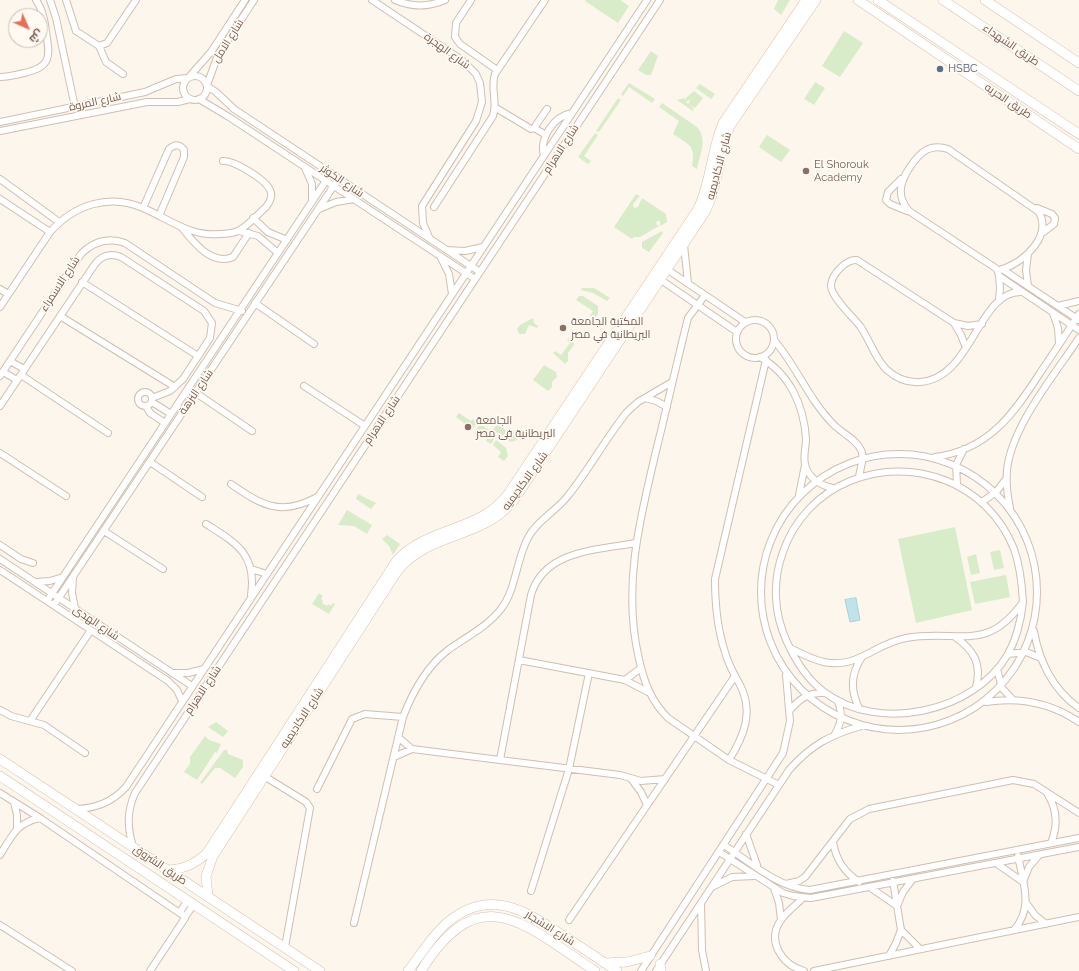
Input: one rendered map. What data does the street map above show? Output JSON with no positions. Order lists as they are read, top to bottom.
{
  "streets": {
    "street": [
      "شارع الامل",
      "طريق الشهداء",
      "شارع الهجرة",
      "طريق الحريه",
      "شارع المروة",
      "شارع الاهرام",
      "شارع الاكاديميه",
      "شارع الكوثر",
      "شارع الاسمراء",
      "شارع النزهة",
      "شارع الهدى",
      "طريق الشروق",
      "شارع الاشجار"
    ]
  },
  "crossings": [
    ["شارع الامل", "شارع المروة"],
    ["شارع الامل", "شارع الكوثر"],
    ["شارع الهجرة", "شارع الكوثر"],
    ["شارع المروة", "شارع الكوثر"],
    ["شارع الاهرام", "شارع الكوثر"],
    ["شارع الاهرام", "شارع الهدى"],
    ["شارع الاهرام", "طريق الشروق"],
    ["شارع الاكاديميه", "طريق الشروق"],
    ["شارع الكوثر", "شارع النزهة"],
    ["شارع الاسمراء", "شارع النزهة"],
    ["شارع النزهة", "شارع الهدى"]
  ],
  "places": [
    "HSBC",
    "El Shorouk Academy",
    "المكتبة الجامعة البريطانية في مصر",
    "الجامعة البريطانية فى مصر"
  ],
  "north": "bottom right"
}
